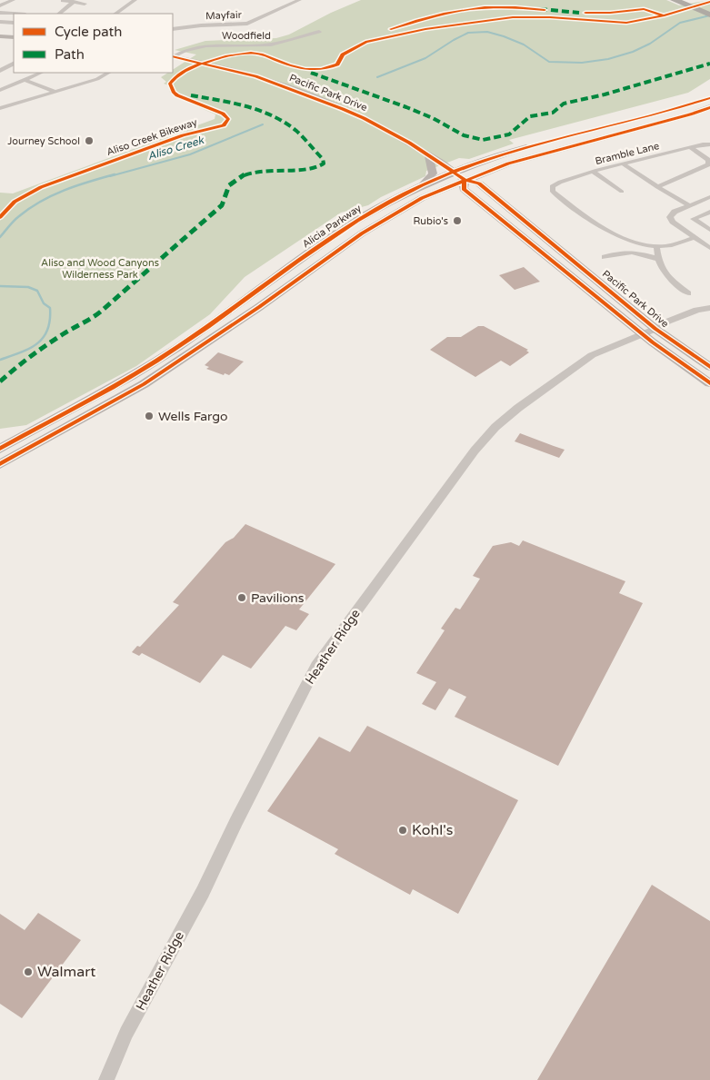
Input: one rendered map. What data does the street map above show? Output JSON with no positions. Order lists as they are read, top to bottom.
{
  "streets": {
    "main road": ["Pacific Park Drive", "Alicia Parkway"],
    "street": [
      "Mayfair",
      "Woodfield",
      "Bramble Lane",
      "Heather Ridge"
    ],
    "cycle path": ["Aliso Creek Bikeway"]
  },
  "crossings": [
    ["Woodfield", "Pacific Park Drive"],
    ["Pacific Park Drive", "Alicia Parkway"],
    ["Pacific Park Drive", "Heather Ridge"]
  ],
  "water": ["Aliso Creek"],
  "parks": ["Aliso and Wood Canyons Wilderness Park"],
  "places": [
    "Journey School",
    "Rubio's",
    "Wells Fargo",
    "Pavilions",
    "Kohl's",
    "Walmart"
  ],
  "legend": ["Cycle path", "Path"]
}
